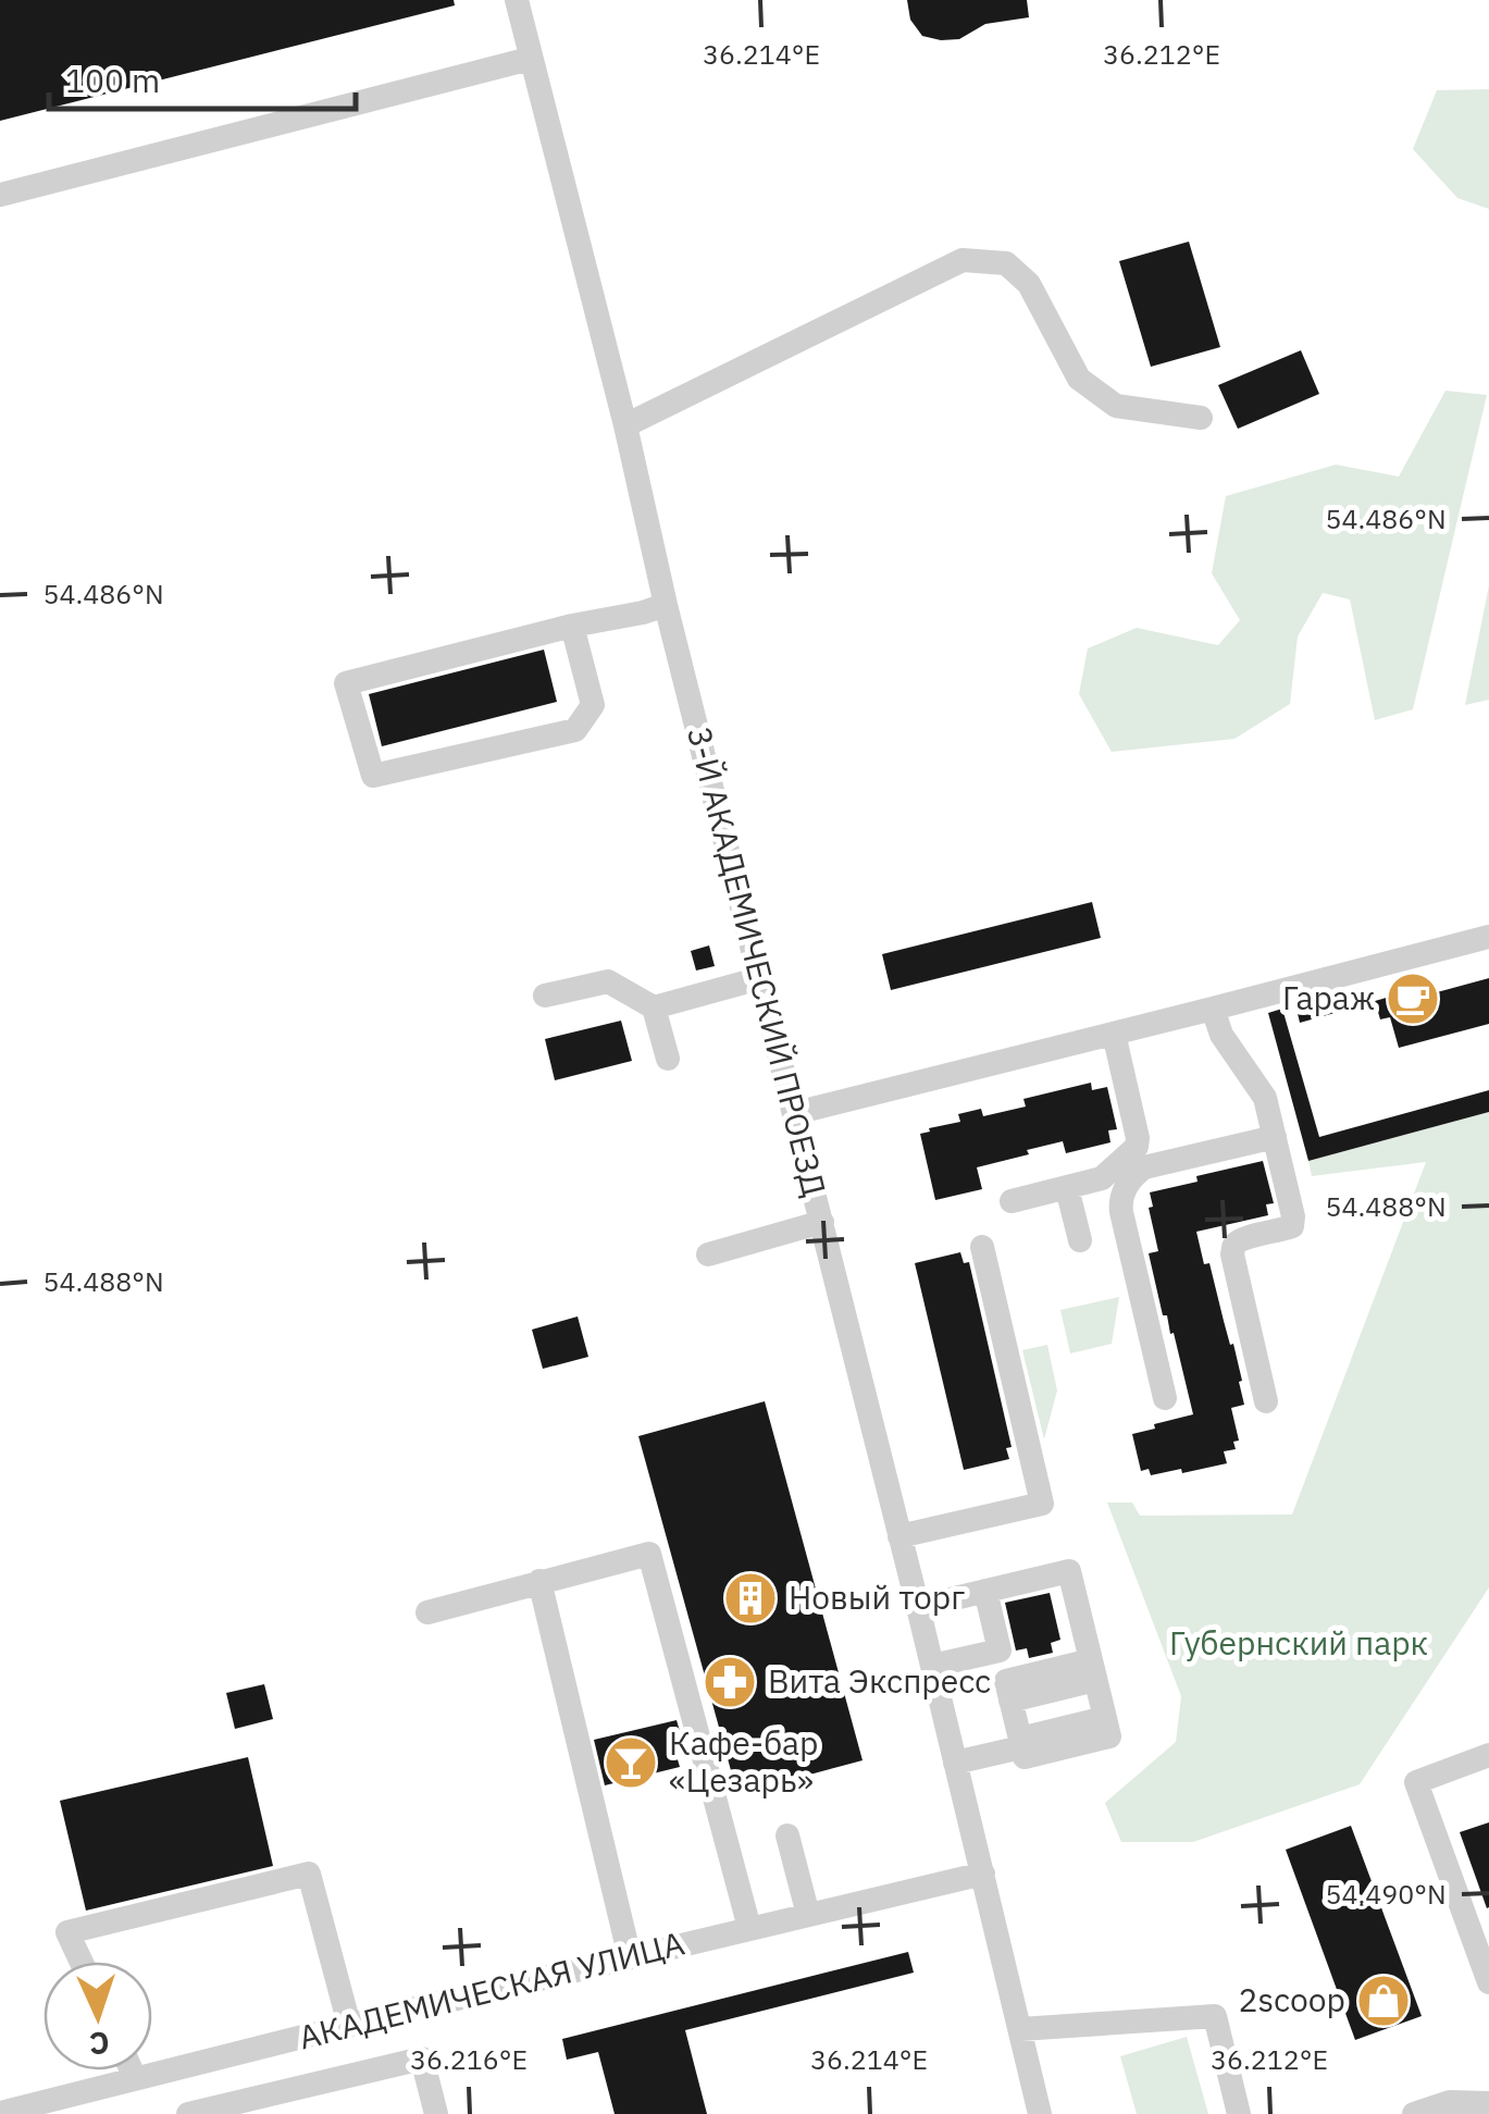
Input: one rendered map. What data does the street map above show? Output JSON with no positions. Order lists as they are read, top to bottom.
{
  "streets": {
    "street": ["3-Й АКАДЕМИЧЕСКИЙ ПРОЕЗД", "АКАДЕМИЧЕСКАЯ УЛИЦА"]
  },
  "crossings": [
    ["3-Й АКАДЕМИЧЕСКИЙ ПРОЕЗД", "АКАДЕМИЧЕСКАЯ УЛИЦА"]
  ],
  "parks": ["Губернский парк"],
  "places": {
    "cafe": ["Гараж"],
    "building": ["Новый торг"],
    "pharmacy": ["Вита Экспресс"],
    "bar": ["Кафе-бар «Цезарь»"],
    "shop": ["2scoop"]
  },
  "scale_bar": "100 m",
  "north": "bottom",
  "coordinates": [
    "36.214°E",
    "36.212°E",
    "54.486°N",
    "54.488°N",
    "54.490°N",
    "36.216°E"
  ]
}
